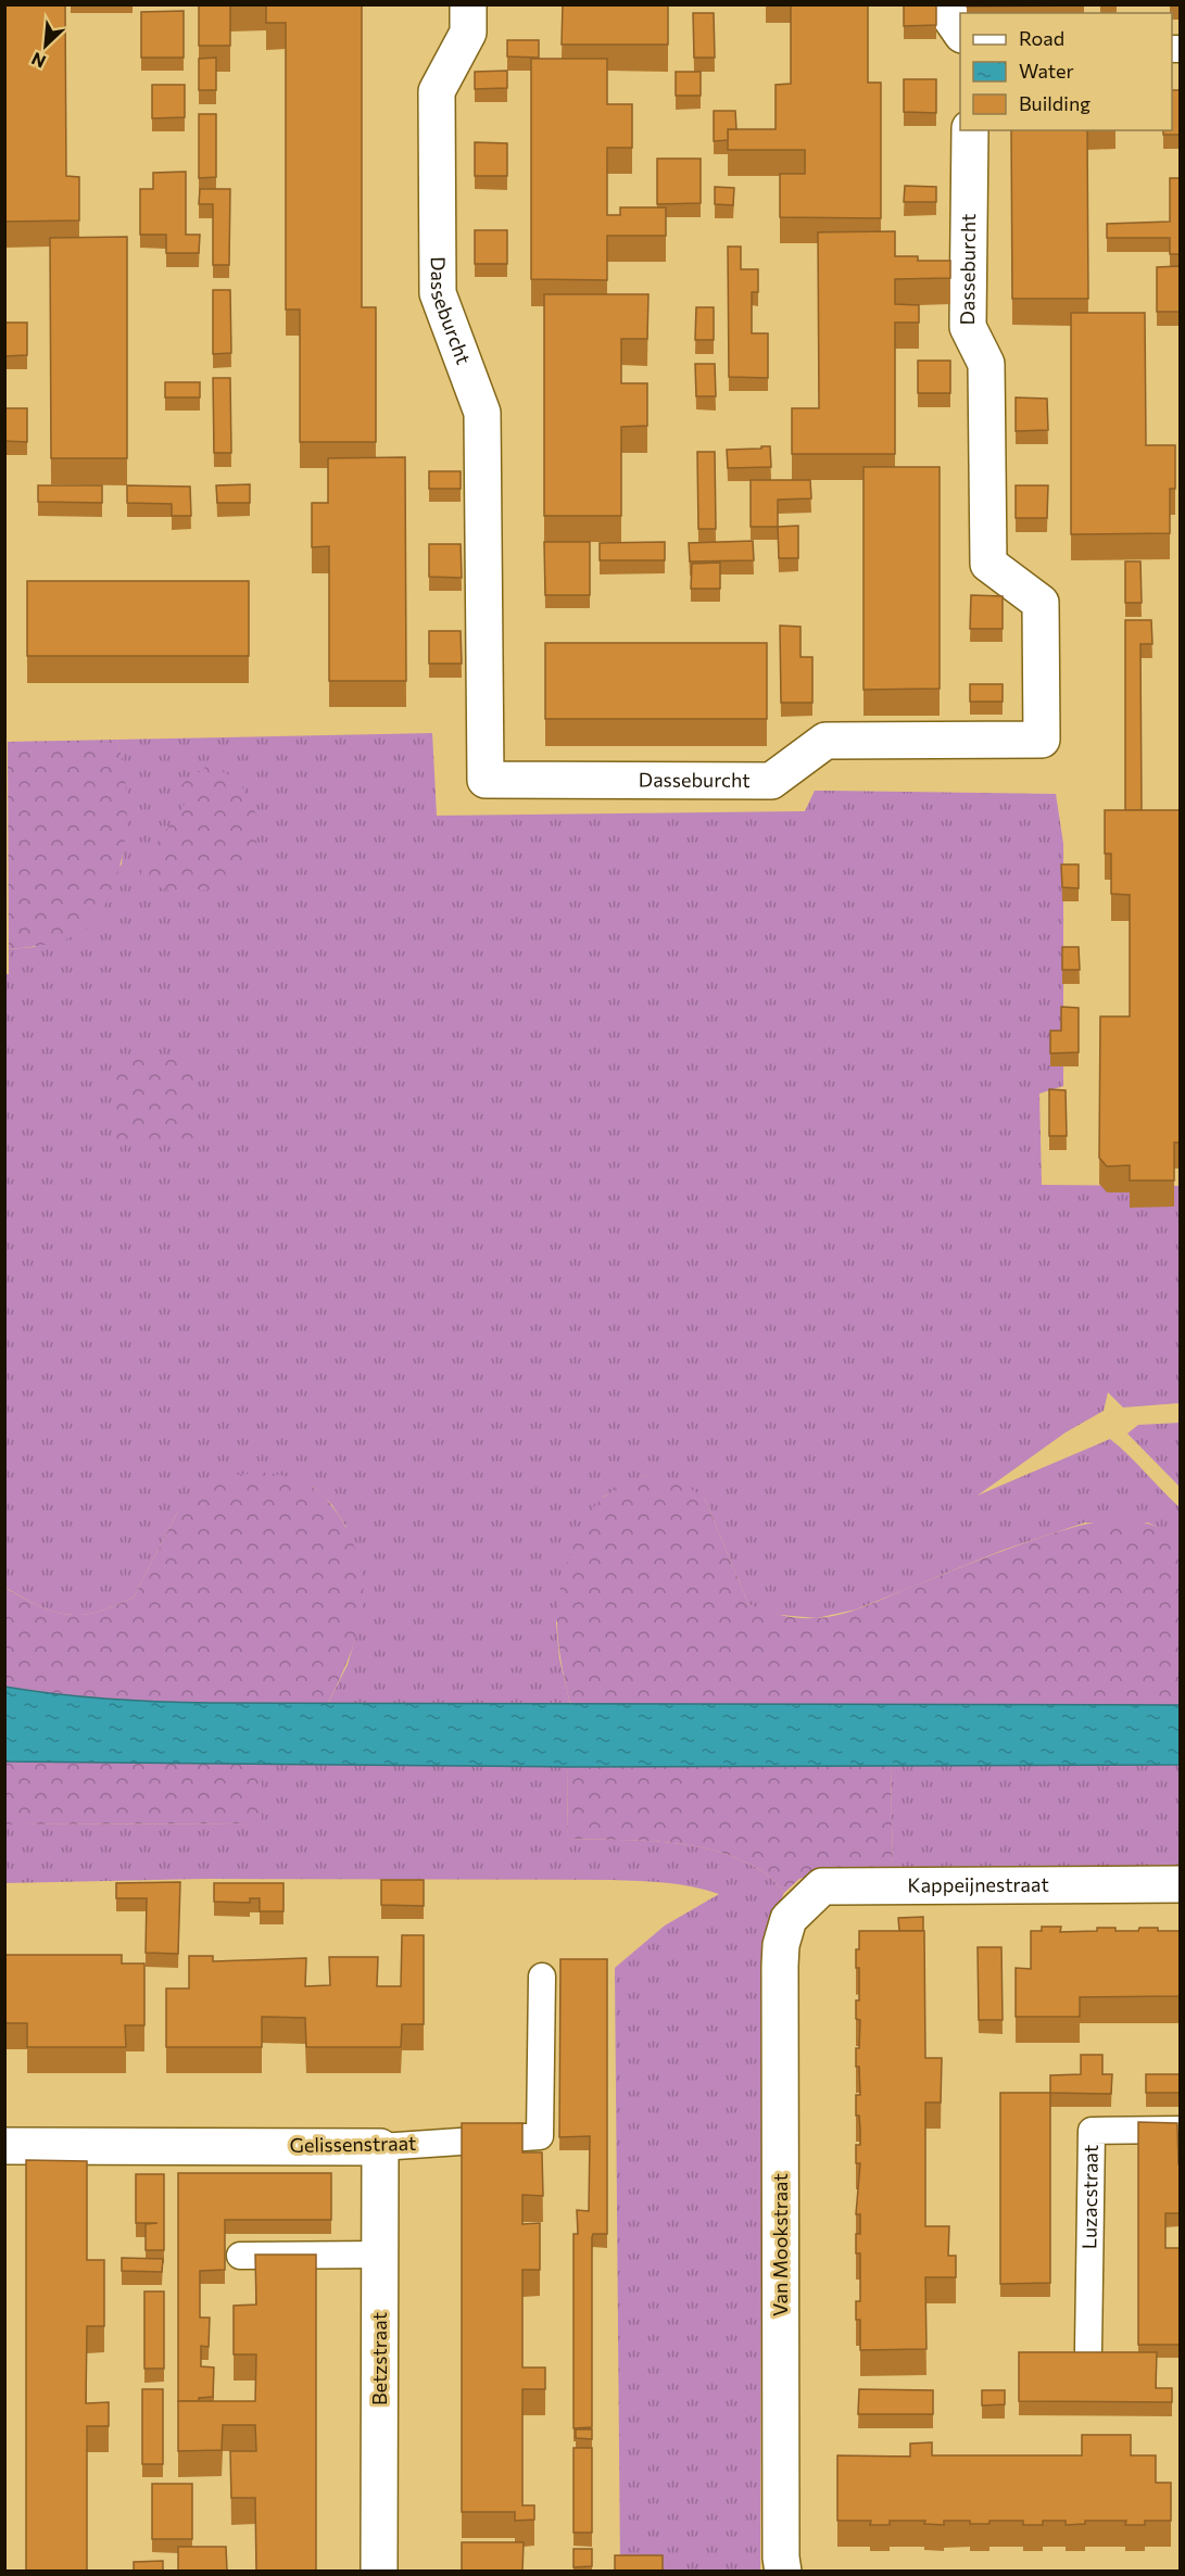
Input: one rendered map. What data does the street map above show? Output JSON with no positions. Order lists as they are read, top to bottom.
{
  "streets": {
    "street": [
      "Dasseburcht",
      "Kappeijnestraat",
      "Gelissenstraat",
      "Van Mookstraat",
      "Betzstraat"
    ],
    "lane": ["Luzacstraat"]
  },
  "crossings": [
    ["Kappeijnestraat", "Van Mookstraat"],
    ["Gelissenstraat", "Betzstraat"]
  ],
  "legend": ["Road", "Water", "Building"],
  "north": "bottom left"
}
